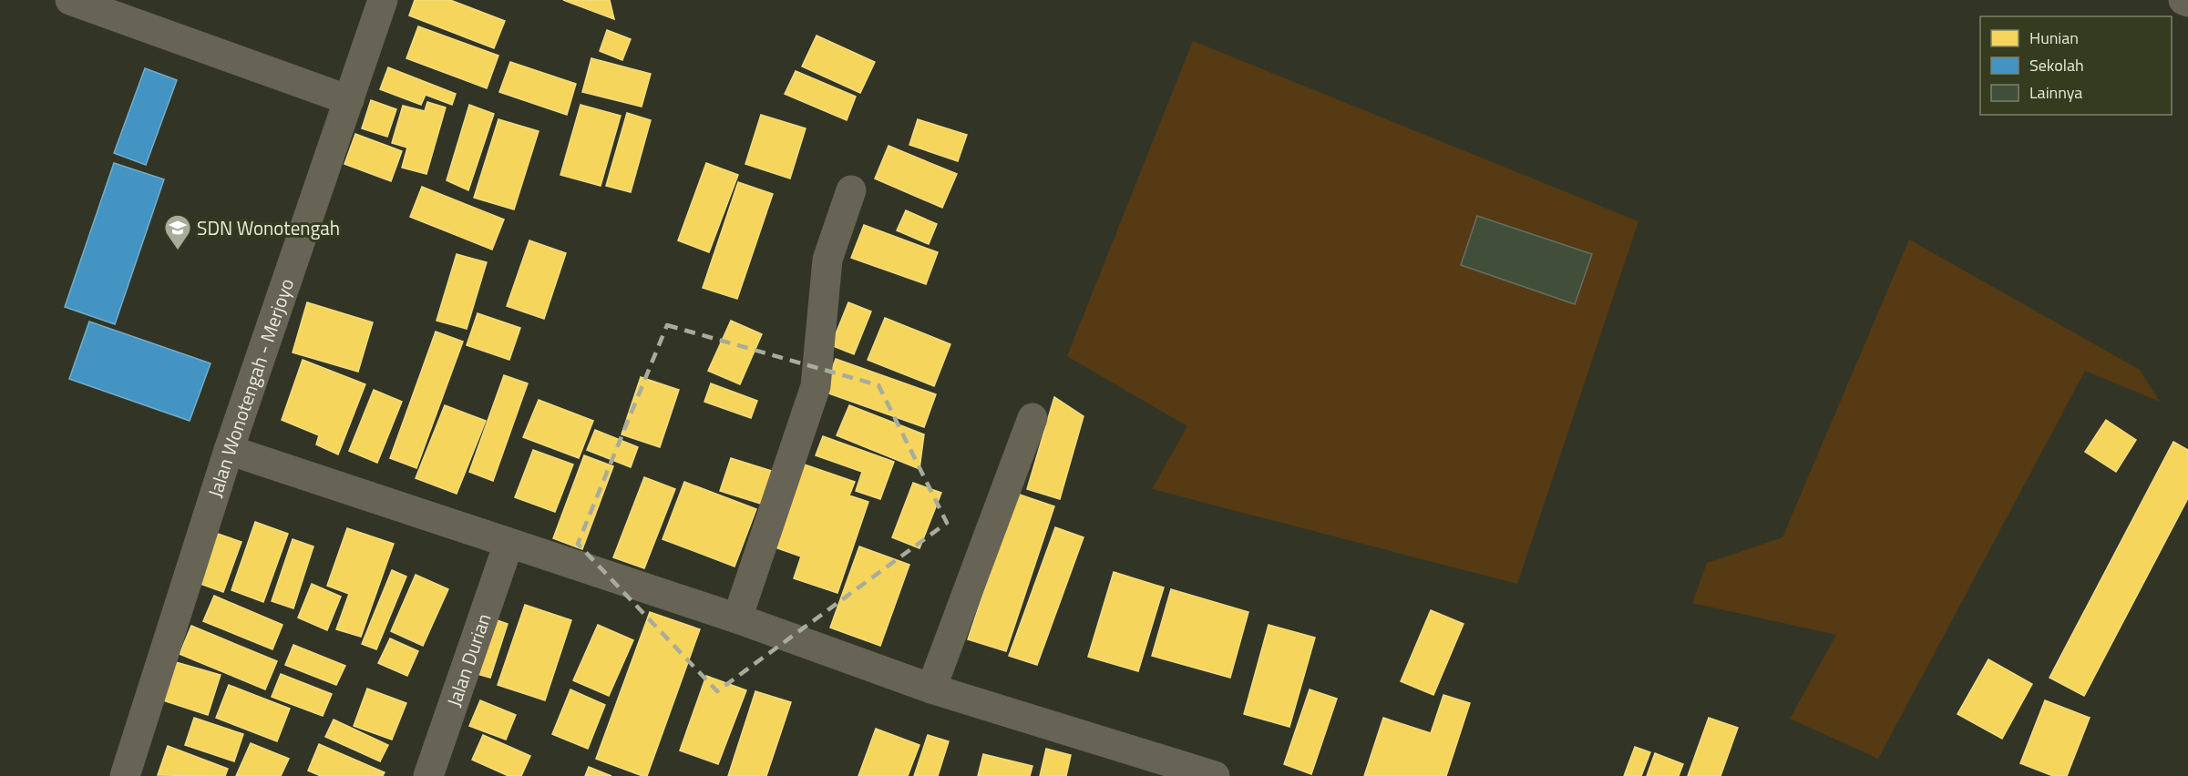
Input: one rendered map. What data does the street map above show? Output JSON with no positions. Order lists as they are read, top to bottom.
{
  "streets": {
    "street": ["Jalan Wonotengah - Merjoyo", "Jalan Durian"]
  },
  "places": {
    "school or university": ["SDN Wonotengah"]
  },
  "legend": ["Hunian", "Sekolah", "Lainnya"]
}
